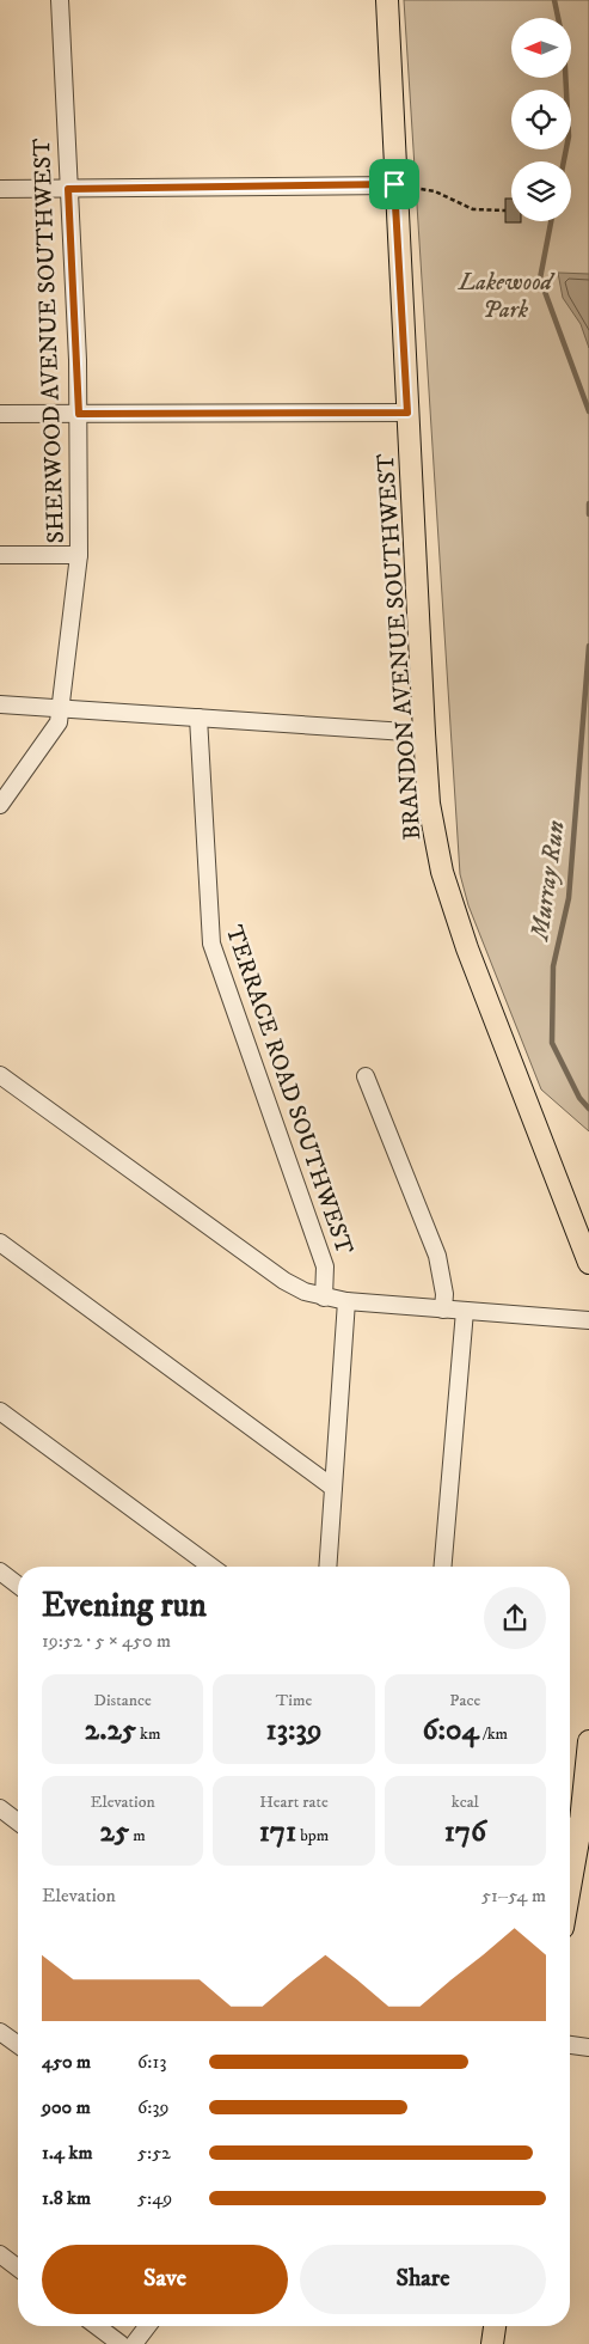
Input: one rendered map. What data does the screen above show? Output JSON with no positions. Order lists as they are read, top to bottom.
{
  "streets": {
    "main road": ["BRANDON AVENUE SOUTHWEST"],
    "street": ["SHERWOOD AVENUE SOUTHWEST", "TERRACE ROAD SOUTHWEST"]
  },
  "water": ["Murray Run"],
  "parks": ["Lakewood Park"],
  "north": "left",
  "page": {
    "heading": ["Evening run", "19:52 · 5 × 450 m"],
    "stats": [
      ["Distance", "2.25 km"],
      ["Time", "13:39"],
      ["Pace", "6:04 /km"],
      ["Elevation", "25 m"],
      ["Heart rate", "171 bpm"],
      ["kcal", "176"]
    ],
    "chart": ["Elevation", "51–54 m"],
    "list": [
      {
        "name": "450 m",
        "note": "6:13"
      },
      {
        "name": "900 m",
        "note": "6:39"
      },
      {
        "name": "1.4 km",
        "note": "5:52"
      },
      {
        "name": "1.8 km",
        "note": "5:49"
      }
    ],
    "buttons": ["Save", "Share"]
  }
}
